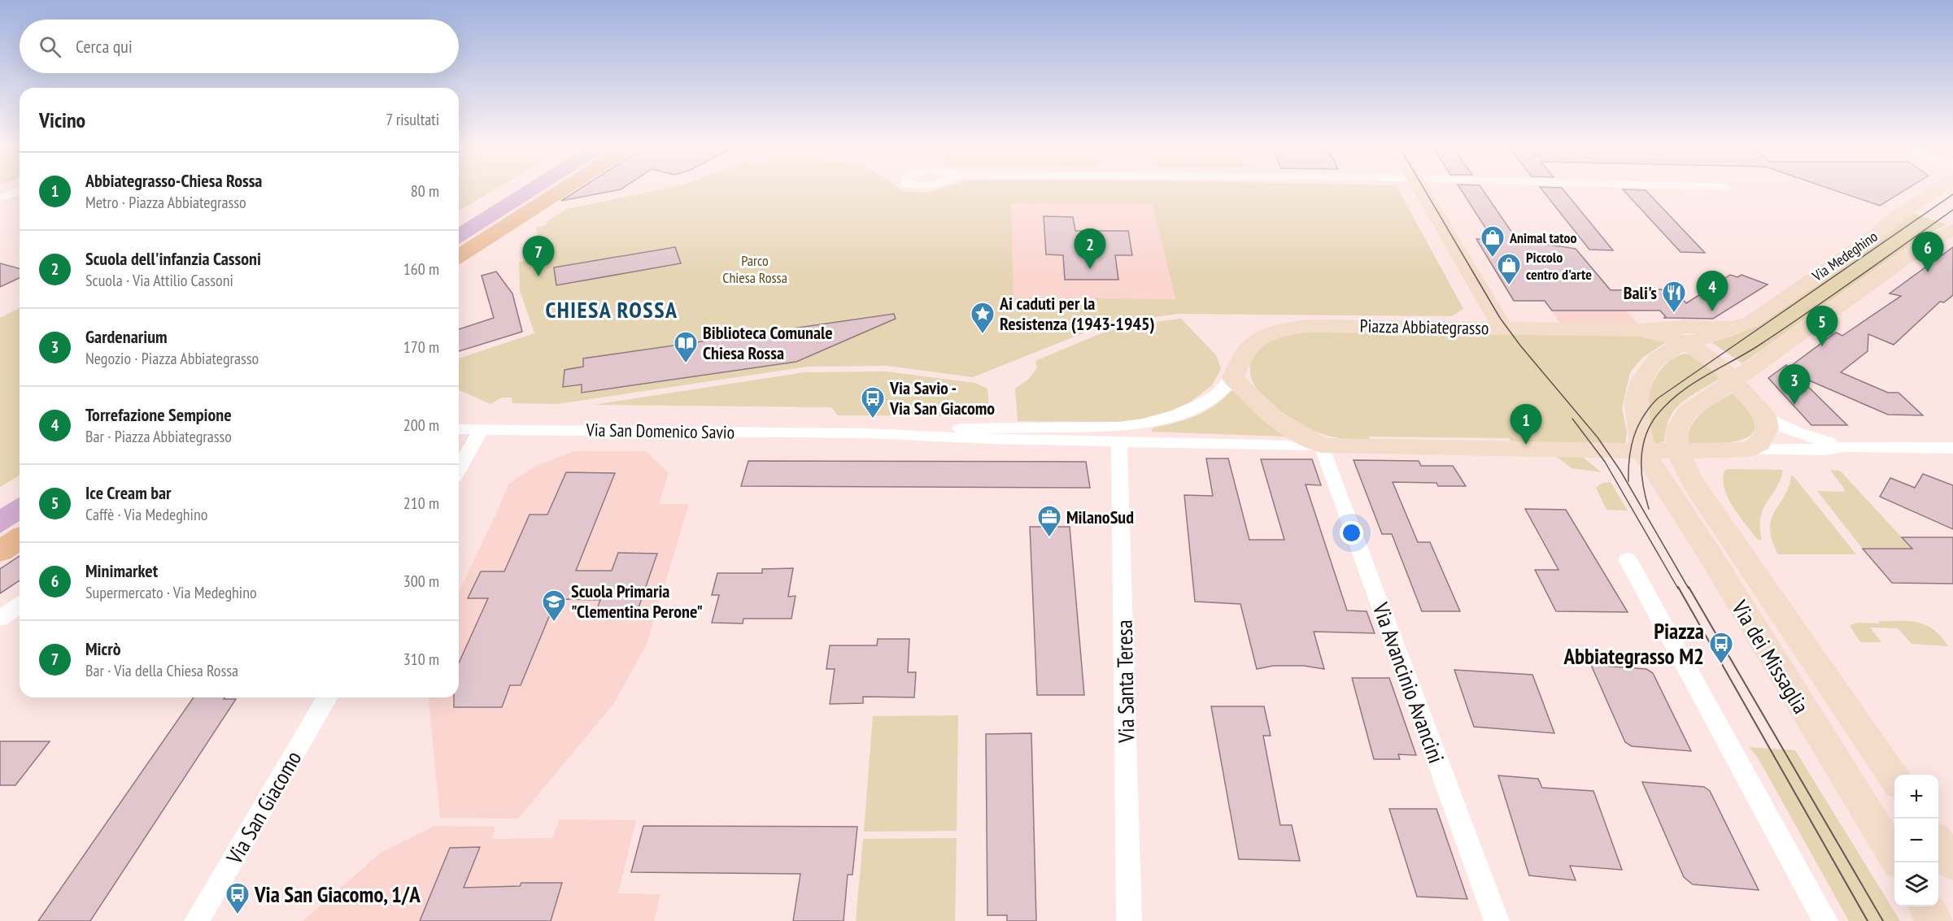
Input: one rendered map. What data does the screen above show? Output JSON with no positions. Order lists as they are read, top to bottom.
{
  "streets": {
    "main road": ["Via Medeghino", "Piazza Abbiategrasso", "Via dei Missaglia"],
    "street": [
      "Via San Domenico Savio",
      "Via Santa Teresa",
      "Via Avancinio Avancini",
      "Via San Giacomo"
    ]
  },
  "crossings": [
    ["Via Medeghino", "Piazza Abbiategrasso"],
    ["Piazza Abbiategrasso", "Via San Domenico Savio"],
    ["Piazza Abbiategrasso", "Via Santa Teresa"],
    ["Via San Domenico Savio", "Via Santa Teresa"]
  ],
  "districts": ["CHIESA ROSSA"],
  "parks": ["Parco Chiesa Rossa"],
  "places": {
    "shop": ["Animal tatoo", "Piccolo centro d'arte"],
    "restaurant": ["Bali's"],
    "place": ["Ai caduti per la Resistenza (1943-1945)"],
    "library": ["Biblioteca Comunale Chiesa Rossa"],
    "bus stop": ["Via Savio - Via San Giacomo", "Piazza Abbiategrasso M2", "Via San Giacomo, 1/A"],
    "office": ["MilanoSud"],
    "school or university": ["Scuola Primaria \"Clementina Perone\""]
  },
  "page": {
    "search": "Cerca qui",
    "heading": ["Vicino", "7 risultati"],
    "list": [
      {
        "mark": "1",
        "name": "Abbiategrasso-Chiesa Rossa",
        "note": "Metro · Piazza Abbiategrasso",
        "value": "80 m"
      },
      {
        "mark": "2",
        "name": "Scuola dell'infanzia Cassoni",
        "note": "Scuola · Via Attilio Cassoni",
        "value": "160 m"
      },
      {
        "mark": "3",
        "name": "Gardenarium",
        "note": "Negozio · Piazza Abbiategrasso",
        "value": "170 m"
      },
      {
        "mark": "4",
        "name": "Torrefazione Sempione",
        "note": "Bar · Piazza Abbiategrasso",
        "value": "200 m"
      },
      {
        "mark": "5",
        "name": "Ice Cream bar",
        "note": "Caffè · Via Medeghino",
        "value": "210 m"
      },
      {
        "mark": "6",
        "name": "Minimarket",
        "note": "Supermercato · Via Medeghino",
        "value": "300 m"
      },
      {
        "mark": "7",
        "name": "Micrò",
        "note": "Bar · Via della Chiesa Rossa",
        "value": "310 m"
      }
    ],
    "pins": [
      "2",
      "6",
      "7",
      "4",
      "5",
      "3",
      "1"
    ],
    "map_buttons": ["+", "−"]
  }
}
